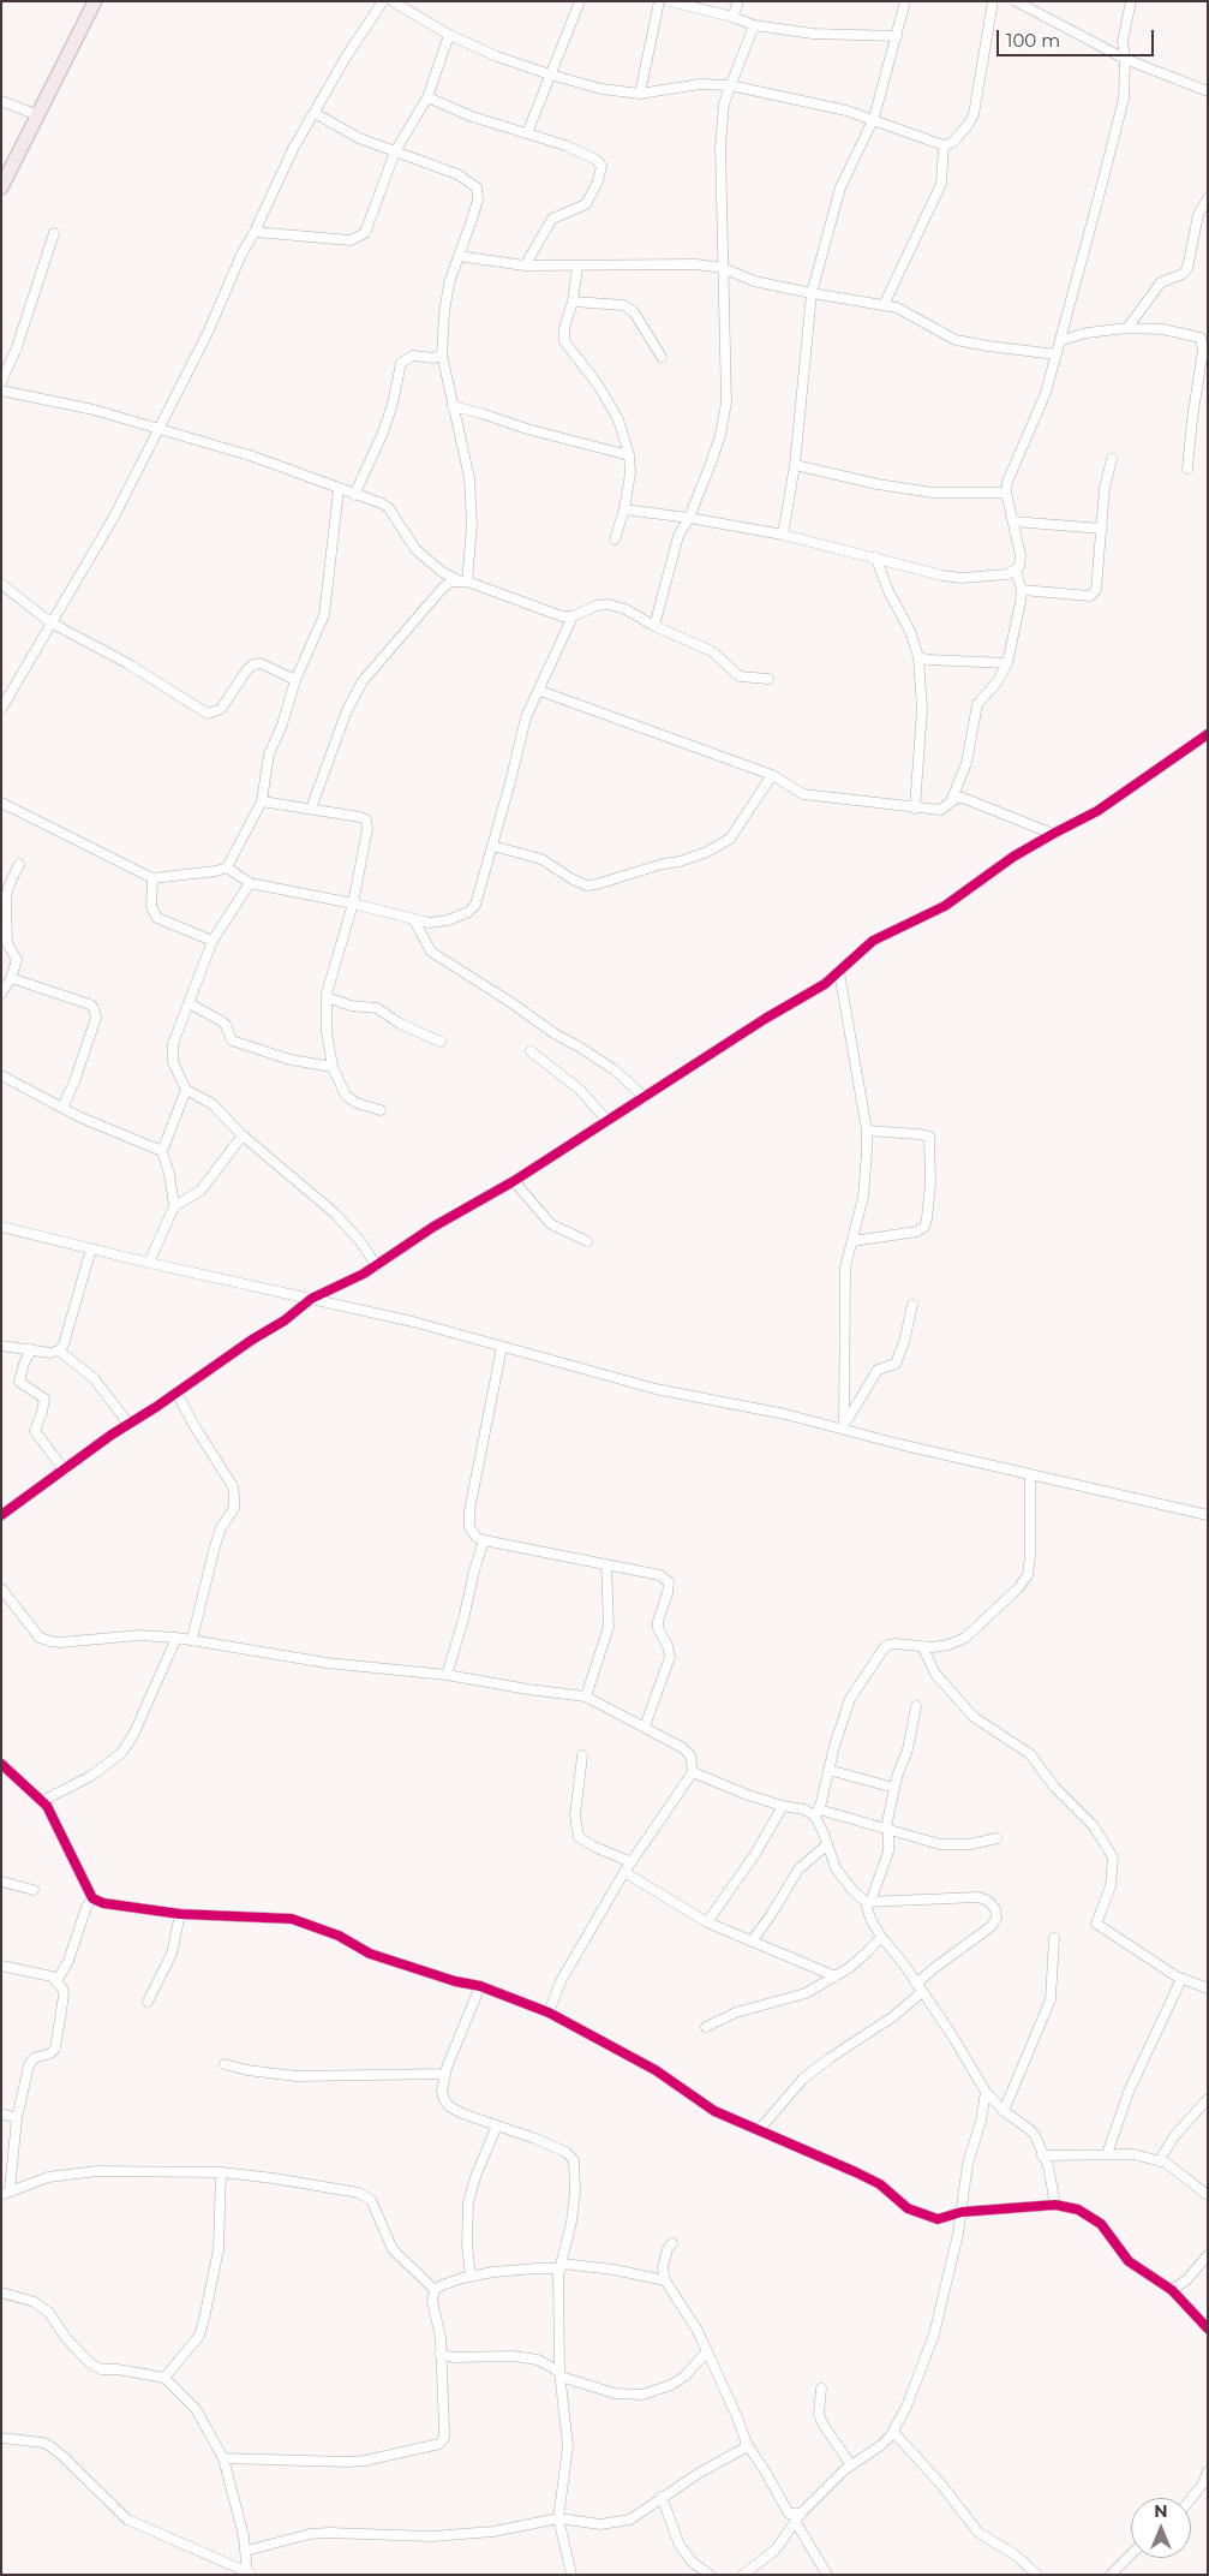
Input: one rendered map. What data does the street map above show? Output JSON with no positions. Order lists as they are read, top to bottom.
{
  "scale_bar": "100 m",
  "north": "top"
}
